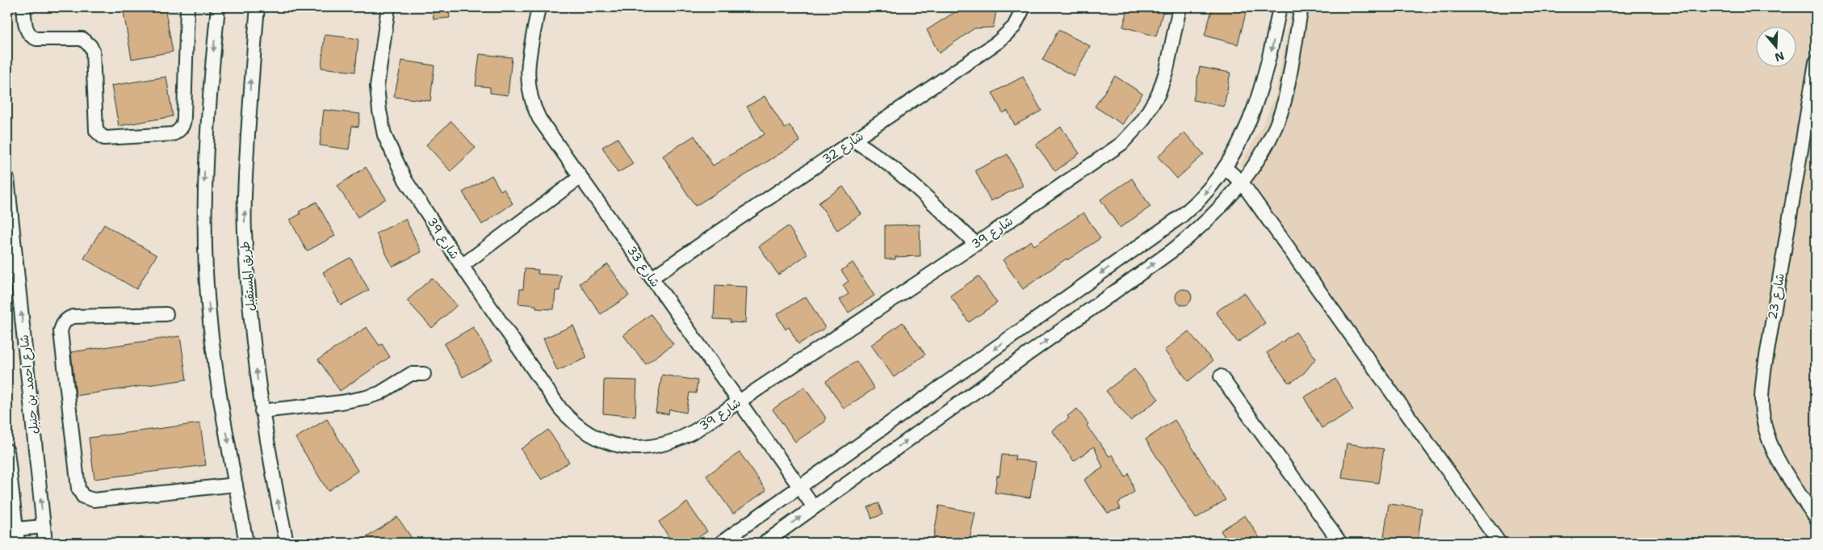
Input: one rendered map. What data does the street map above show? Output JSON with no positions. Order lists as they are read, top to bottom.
{
  "streets": {
    "street": [
      "شارع 32",
      "شارع 39",
      "شارع 33",
      "طريق المستقبل",
      "شارع 23",
      "شارع احمد بن حنبل"
    ]
  },
  "crossings": [
    ["شارع 32", "شارع 33"],
    ["شارع 39", "شارع 33"]
  ],
  "one_way": ["شارع احمد بن حنبل"],
  "north": "bottom"
}
